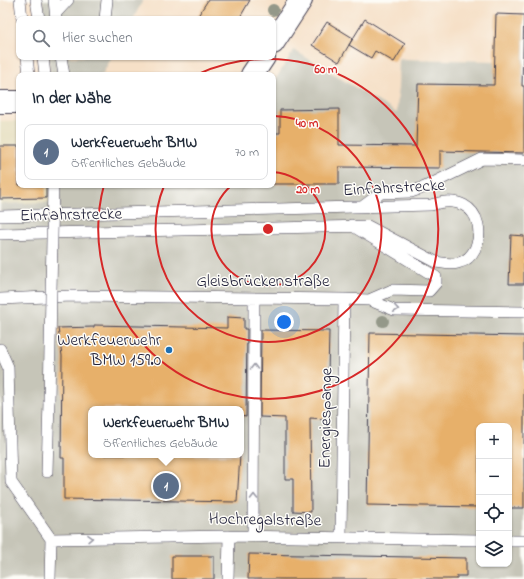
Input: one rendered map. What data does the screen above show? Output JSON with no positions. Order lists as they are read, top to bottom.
{
  "streets": {
    "lane": [
      "Einfahrstrecke",
      "Gleisbrückenstraße",
      "Energiespange",
      "Hochregalstraße"
    ]
  },
  "crossings": [
    ["Gleisbrückenstraße", "Energiespange"],
    ["Energiespange", "Hochregalstraße"]
  ],
  "one_way": ["Hochregalstraße"],
  "places": ["Werkfeuerwehr BMW 159.0"],
  "page": {
    "search": "Hier suchen",
    "heading": "In der Nähe",
    "list": [
      {
        "mark": "1",
        "name": "Werkfeuerwehr BMW",
        "note": "Öffentliches Gebäude",
        "value": "70 m"
      }
    ],
    "popup": ["Werkfeuerwehr BMW", "Öffentliches Gebäude"],
    "map_buttons": ["+", "−"],
    "pins": "1"
  },
  "rings": ["60 m", "40 m", "20 m"]
}
